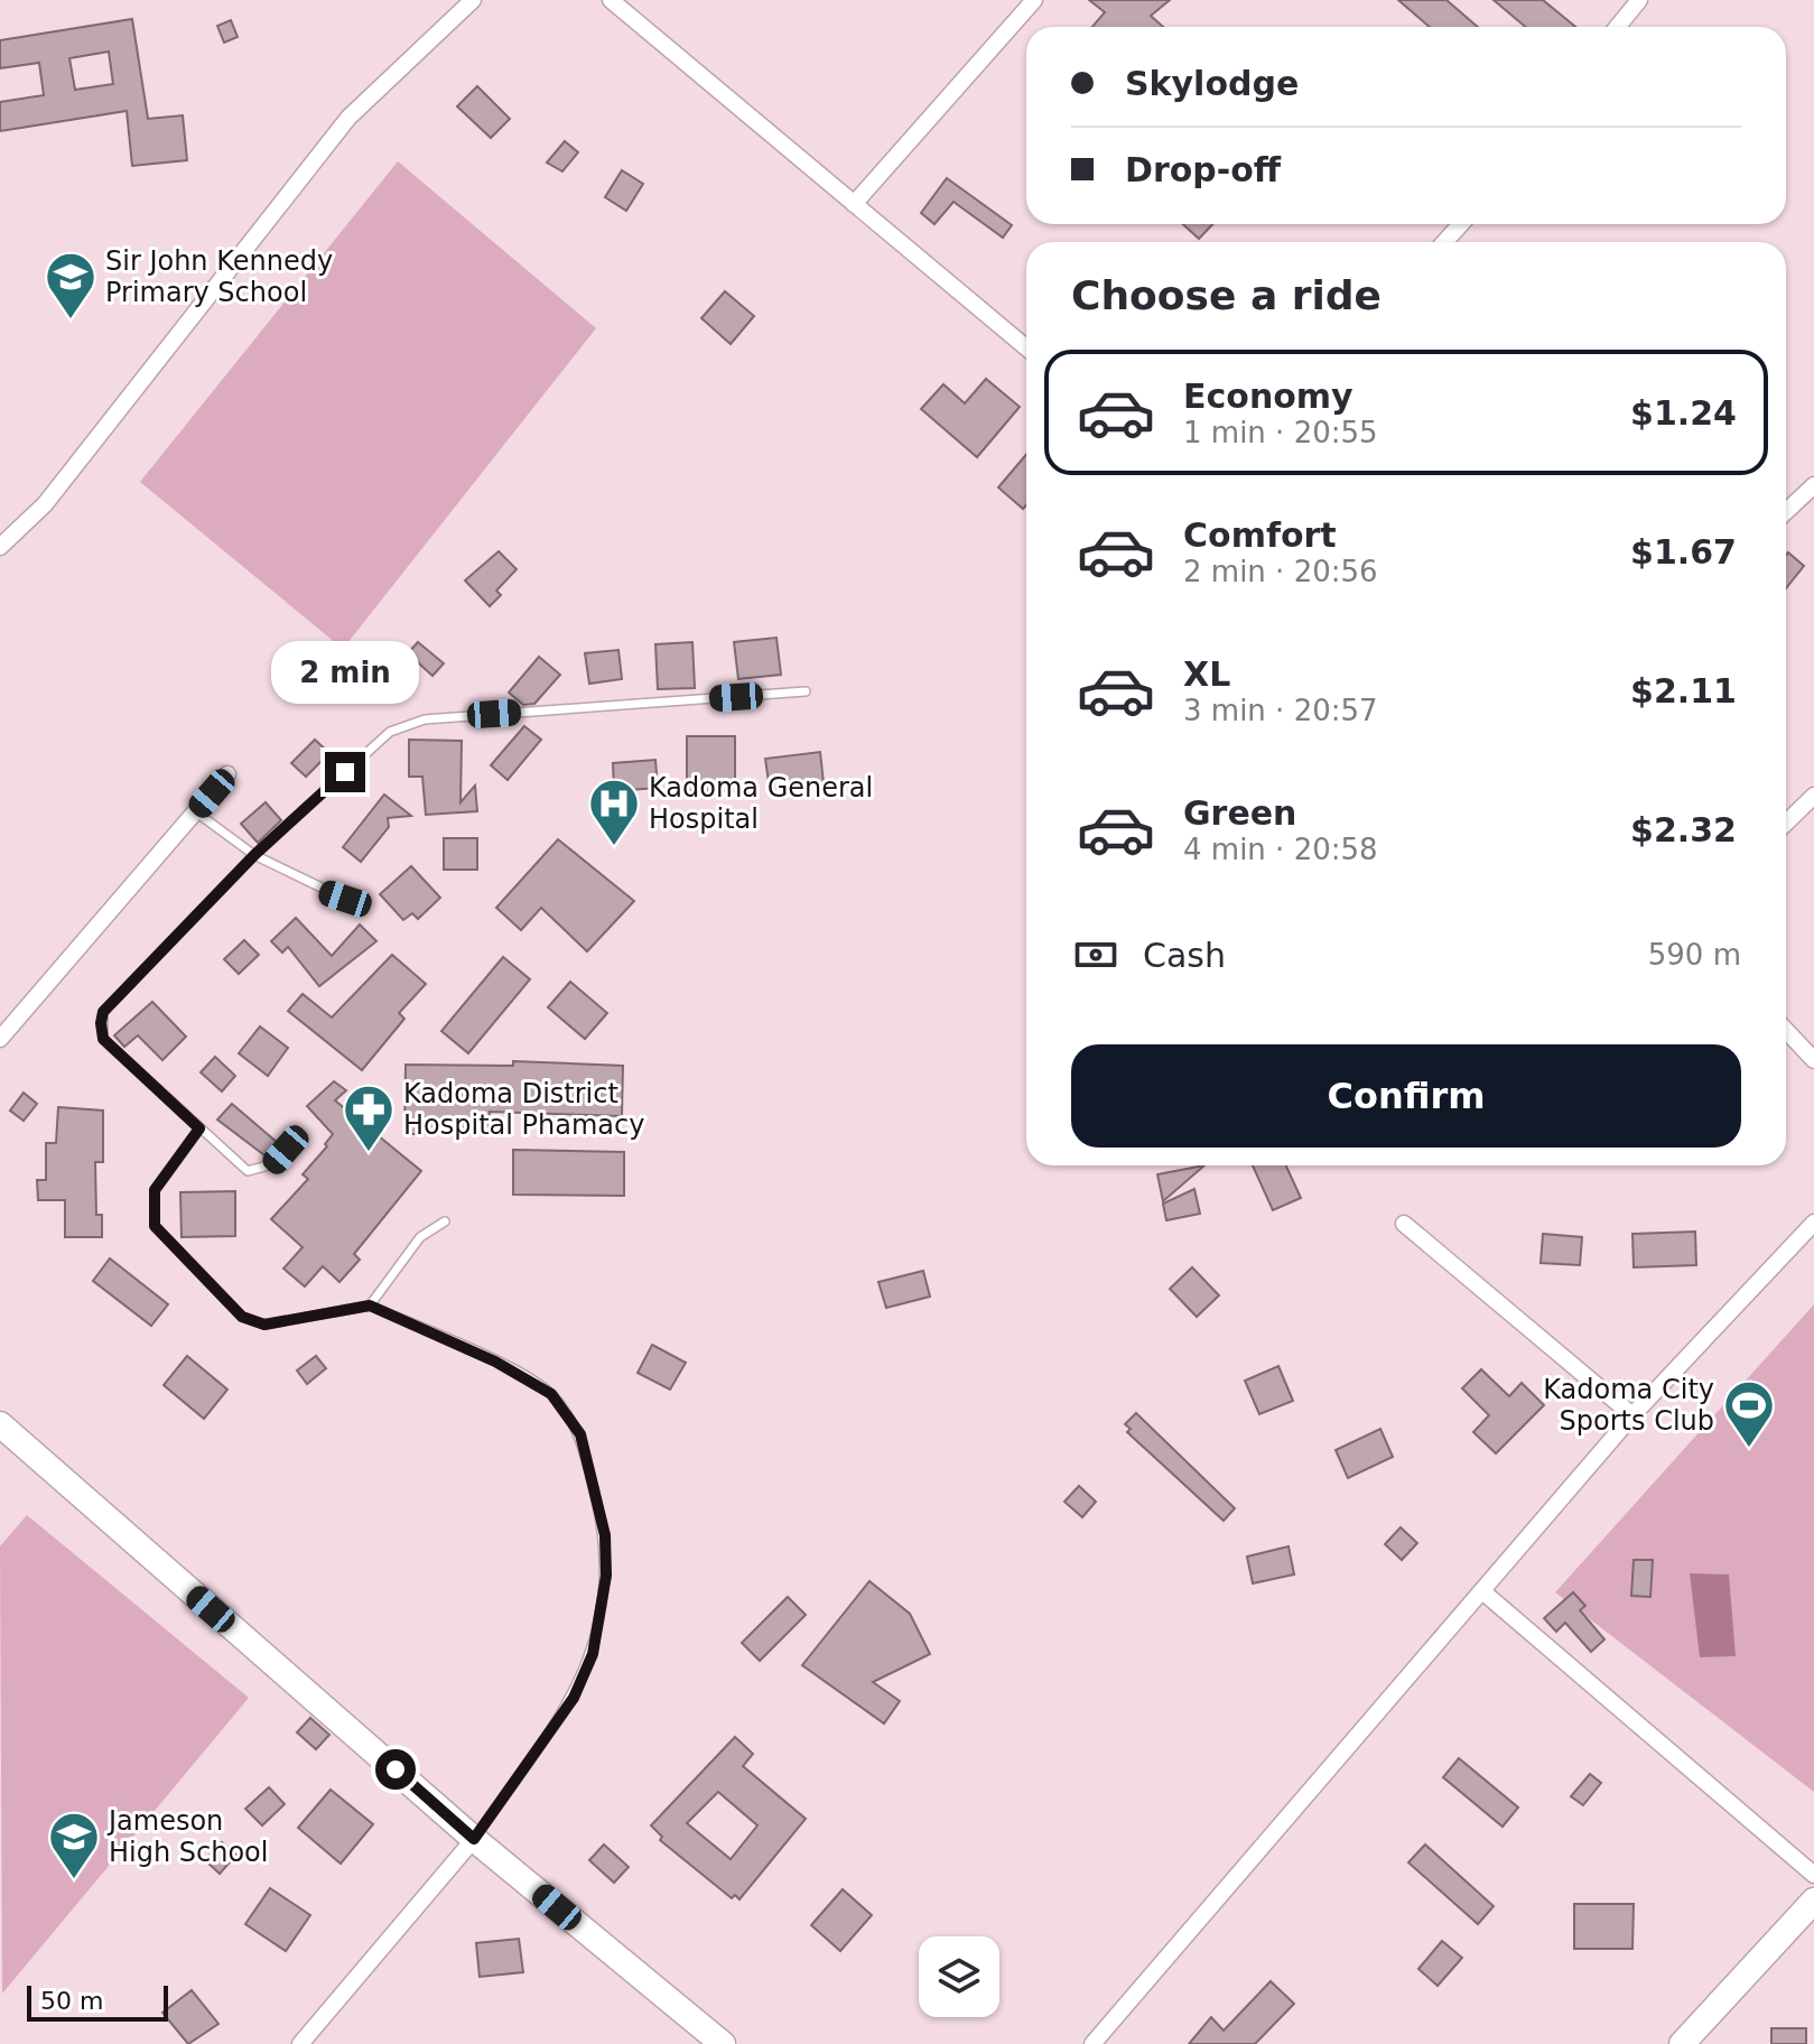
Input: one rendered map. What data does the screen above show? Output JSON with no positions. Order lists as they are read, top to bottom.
{
  "places": {
    "school or university": ["Sir John Kennedy Primary School", "Jameson High School"],
    "hospital": ["Kadoma General Hospital"],
    "pharmacy": ["Kadoma District Hospital Phamacy"],
    "sports": ["Kadoma City Sports Club"]
  },
  "scale_bar": "50 m",
  "page": {
    "banner": ["Skylodge", "Drop-off"],
    "heading": "Choose a ride",
    "list": [
      {
        "name": "Economy",
        "note": "1 min · 20:55",
        "value": "$1.24"
      },
      {
        "name": "Comfort",
        "note": "2 min · 20:56",
        "value": "$1.67"
      },
      {
        "name": "XL",
        "note": "3 min · 20:57",
        "value": "$2.11"
      },
      {
        "name": "Green",
        "note": "4 min · 20:58",
        "value": "$2.32"
      }
    ],
    "bubble": "2 min",
    "pay": ["Cash", "590 m"],
    "buttons": "Confirm",
    "scale": "50 m"
  }
}
